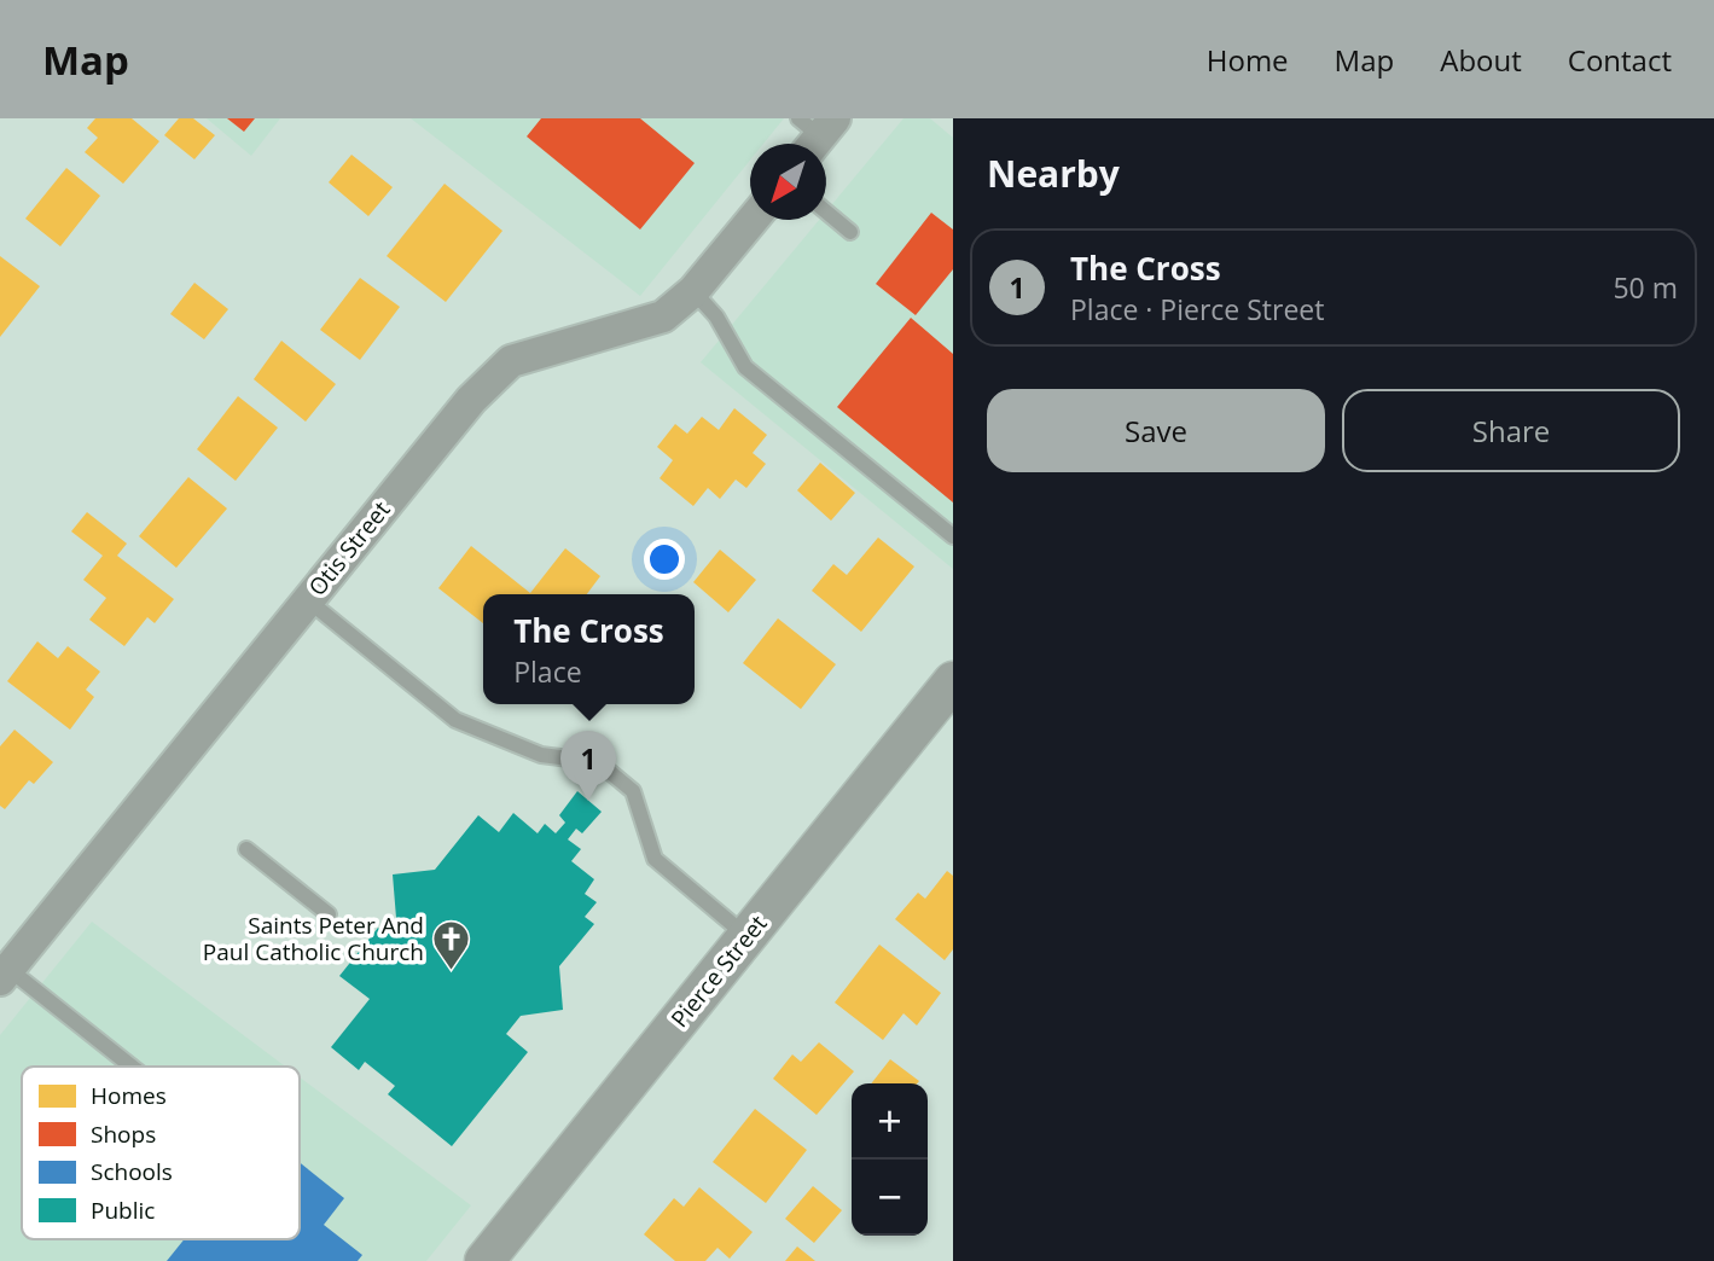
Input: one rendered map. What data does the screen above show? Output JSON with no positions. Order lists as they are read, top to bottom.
{
  "streets": {
    "street": ["Otis Street", "Pierce Street"]
  },
  "places": {
    "church": ["Saints Peter And Paul Catholic Church"]
  },
  "legend": [
    "Homes",
    "Shops",
    "Schools",
    "Public"
  ],
  "north": "bottom left",
  "page": {
    "header": "Map",
    "nav": [
      "Home",
      "Map",
      "About",
      "Contact"
    ],
    "heading": "Nearby",
    "list": [
      {
        "mark": "1",
        "name": "The Cross",
        "note": "Place · Pierce Street",
        "value": "50 m"
      }
    ],
    "buttons": ["Save", "Share"],
    "popup": ["The Cross", "Place"],
    "pins": "1",
    "map_buttons": ["+", "−"]
  }
}
